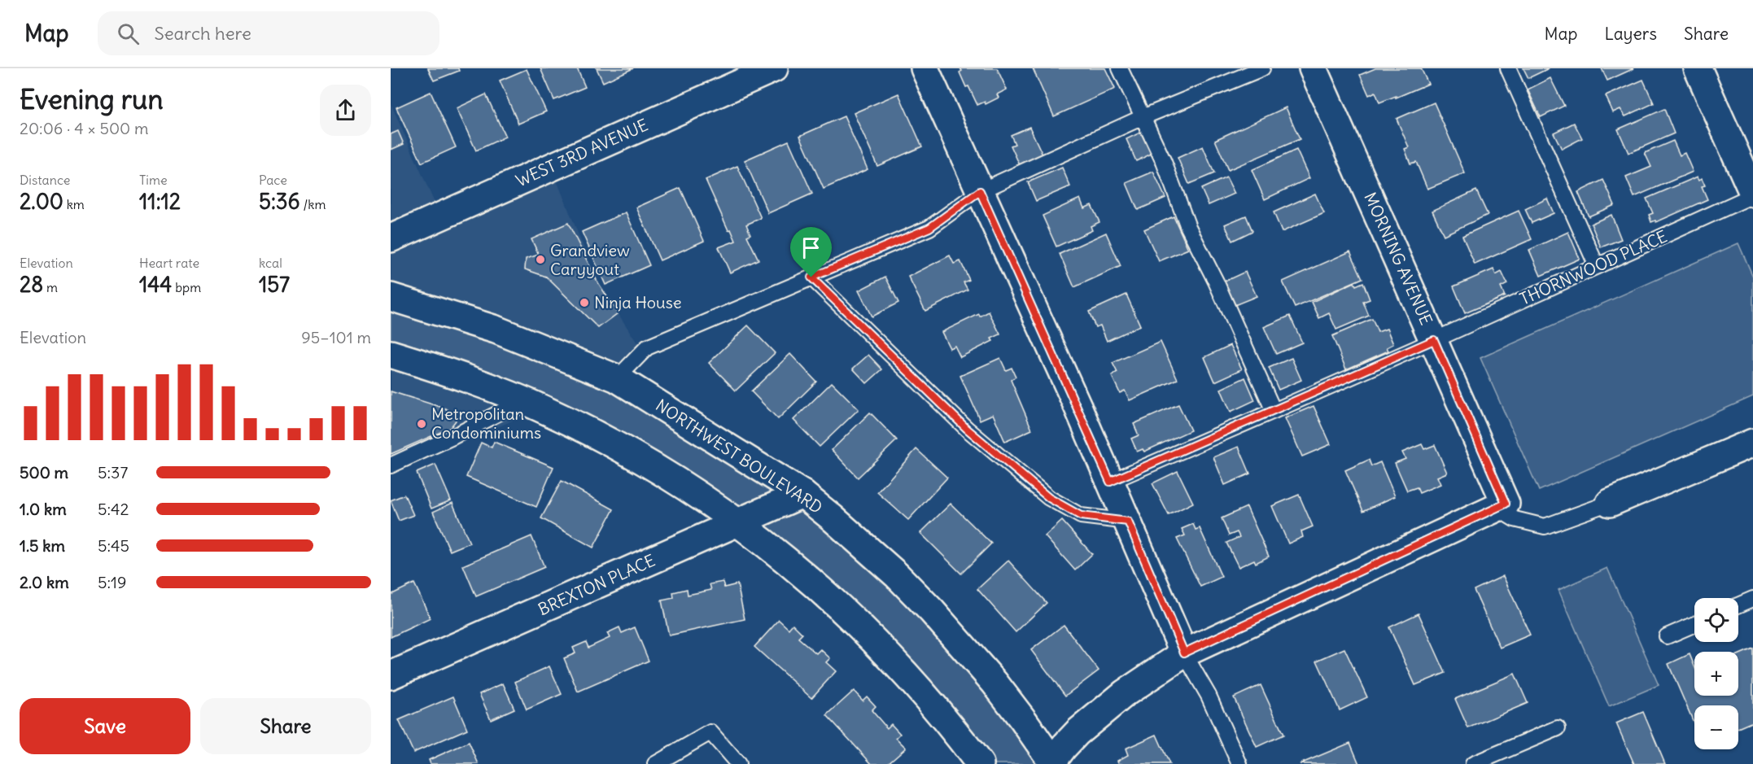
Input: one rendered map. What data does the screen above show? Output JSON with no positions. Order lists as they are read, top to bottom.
{
  "streets": {
    "street": [
      "WEST 3RD AVENUE",
      "MORNING AVENUE",
      "NORTHWEST BOULEVARD",
      "BREXTON PLACE"
    ],
    "lane": ["THORNWOOD PLACE"]
  },
  "crossings": [
    ["MORNING AVENUE", "THORNWOOD PLACE"],
    ["NORTHWEST BOULEVARD", "BREXTON PLACE"]
  ],
  "places": ["Grandview Caryyout", "Ninja House", "Metropolitan Condominiums"],
  "page": {
    "header": "Map",
    "search": "Search here",
    "nav": ["Map", "Layers", "Share"],
    "heading": ["Evening run", "20:06 · 4 × 500 m"],
    "stats": [
      ["Distance", "2.00 km"],
      ["Time", "11:12"],
      ["Pace", "5:36 /km"],
      ["Elevation", "28 m"],
      ["Heart rate", "144 bpm"],
      ["kcal", "157"]
    ],
    "chart": ["Elevation", "95–101 m"],
    "list": [
      {
        "name": "500 m",
        "note": "5:37"
      },
      {
        "name": "1.0 km",
        "note": "5:42"
      },
      {
        "name": "1.5 km",
        "note": "5:45"
      },
      {
        "name": "2.0 km",
        "note": "5:19"
      }
    ],
    "map_buttons": ["+", "−"],
    "buttons": ["Save", "Share"]
  }
}
